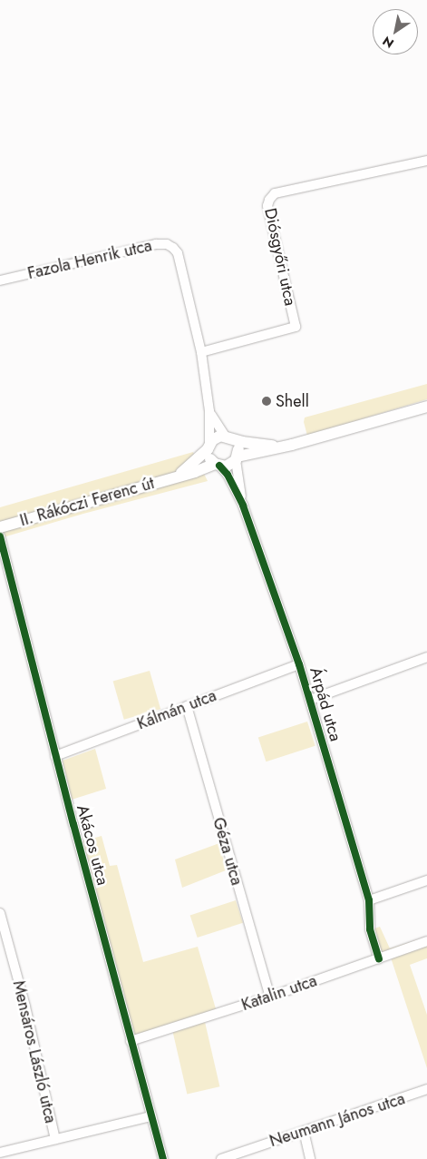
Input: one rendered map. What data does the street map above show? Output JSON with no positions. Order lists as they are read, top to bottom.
{
  "streets": {
    "main road": ["II. Rákóczi Ferenc út"],
    "street": [
      "Diósgyőri utca",
      "Fazola Henrik utca",
      "Árpád utca",
      "Kálmán utca",
      "Akácos utca",
      "Géza utca",
      "Katalin utca",
      "Mensáros László utca",
      "Neumann János utca"
    ]
  },
  "crossings": [
    ["Diósgyőri utca", "Fazola Henrik utca"],
    ["II. Rákóczi Ferenc út", "Árpád utca"],
    ["Árpád utca", "Kálmán utca"],
    ["Árpád utca", "Katalin utca"],
    ["Kálmán utca", "Akácos utca"],
    ["Kálmán utca", "Géza utca"],
    ["Akácos utca", "Katalin utca"],
    ["Géza utca", "Katalin utca"]
  ],
  "places": ["Shell"],
  "north": "bottom left"
}
